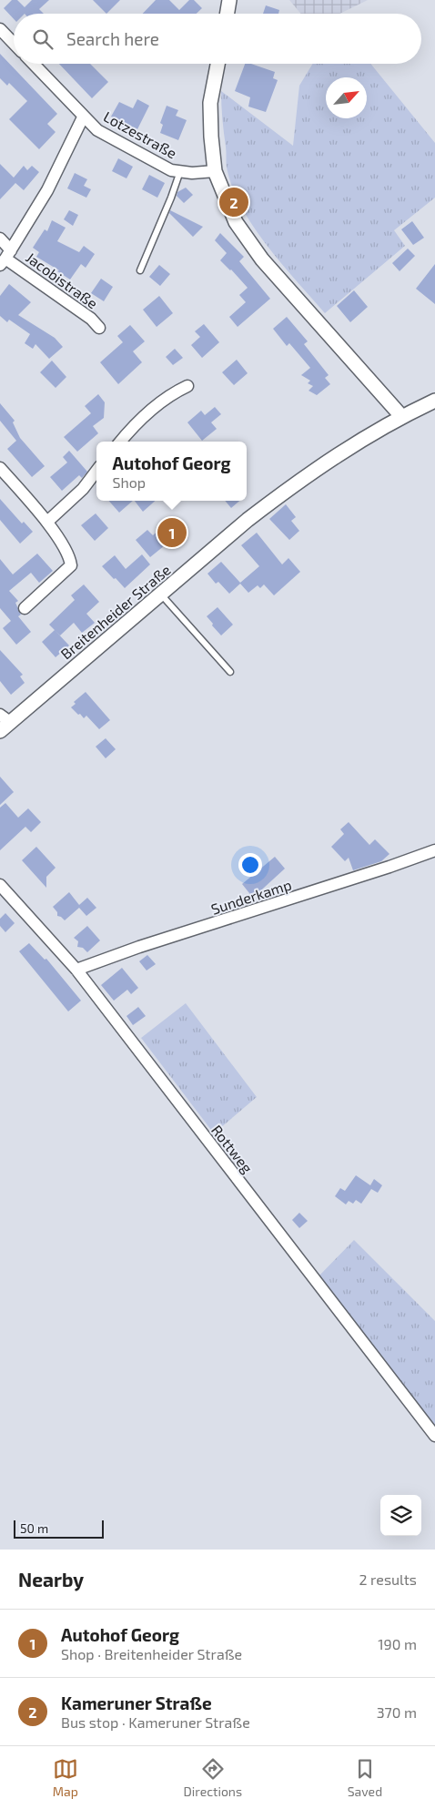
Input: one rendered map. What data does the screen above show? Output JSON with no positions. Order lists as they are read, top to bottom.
{
  "streets": {
    "street": [
      "Lotzestraße",
      "Jacobistraße",
      "Breitenheider Straße",
      "Sunderkamp",
      "Rottweg"
    ]
  },
  "crossings": [
    ["Sunderkamp", "Rottweg"]
  ],
  "scale_bar": "50 m",
  "north": "top right",
  "page": {
    "search": "Search here",
    "pins": ["2", "1"],
    "popup": ["Autohof Georg", "Shop"],
    "scale": "50 m",
    "heading": ["Nearby", "2 results"],
    "list": [
      {
        "mark": "1",
        "name": "Autohof Georg",
        "note": "Shop · Breitenheider Straße",
        "value": "190 m"
      },
      {
        "mark": "2",
        "name": "Kameruner Straße",
        "note": "Bus stop · Kameruner Straße",
        "value": "370 m"
      }
    ],
    "nav": ["Map", "Directions", "Saved"]
  }
}
